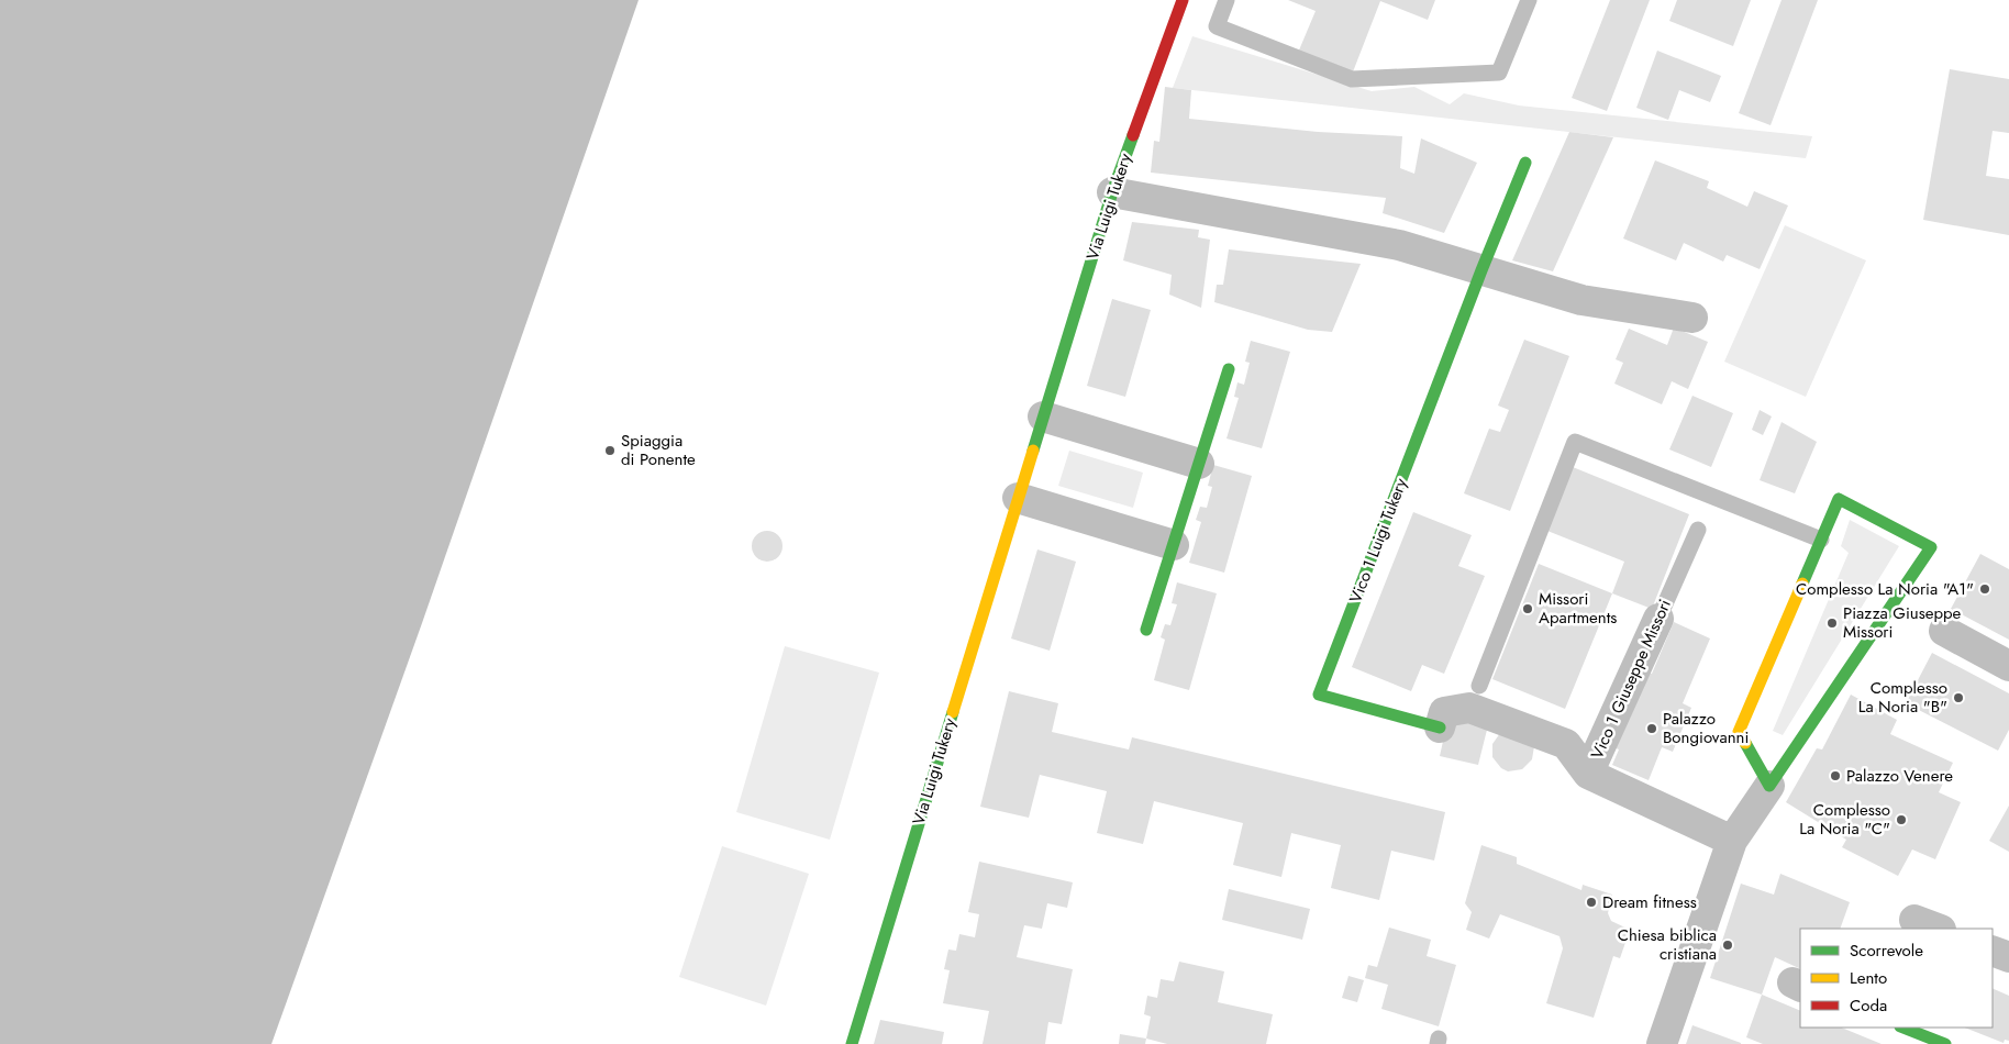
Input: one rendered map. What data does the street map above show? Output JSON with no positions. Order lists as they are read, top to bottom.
{
  "streets": {
    "street": ["Via Luigi Tukery", "Vico 1 Luigi Tukery", "Vico 1 Giuseppe Missori"]
  },
  "places": [
    "Spiaggia di Ponente",
    "Complesso La Noria \"A1\"",
    "Missori Apartments",
    "Piazza Giuseppe Missori",
    "Complesso La Noria \"B\"",
    "Palazzo Bongiovanni",
    "Palazzo Venere",
    "Complesso La Noria \"C\"",
    "Dream fitness",
    "Chiesa biblica cristiana"
  ],
  "legend": ["Scorrevole", "Lento", "Coda"]
}
